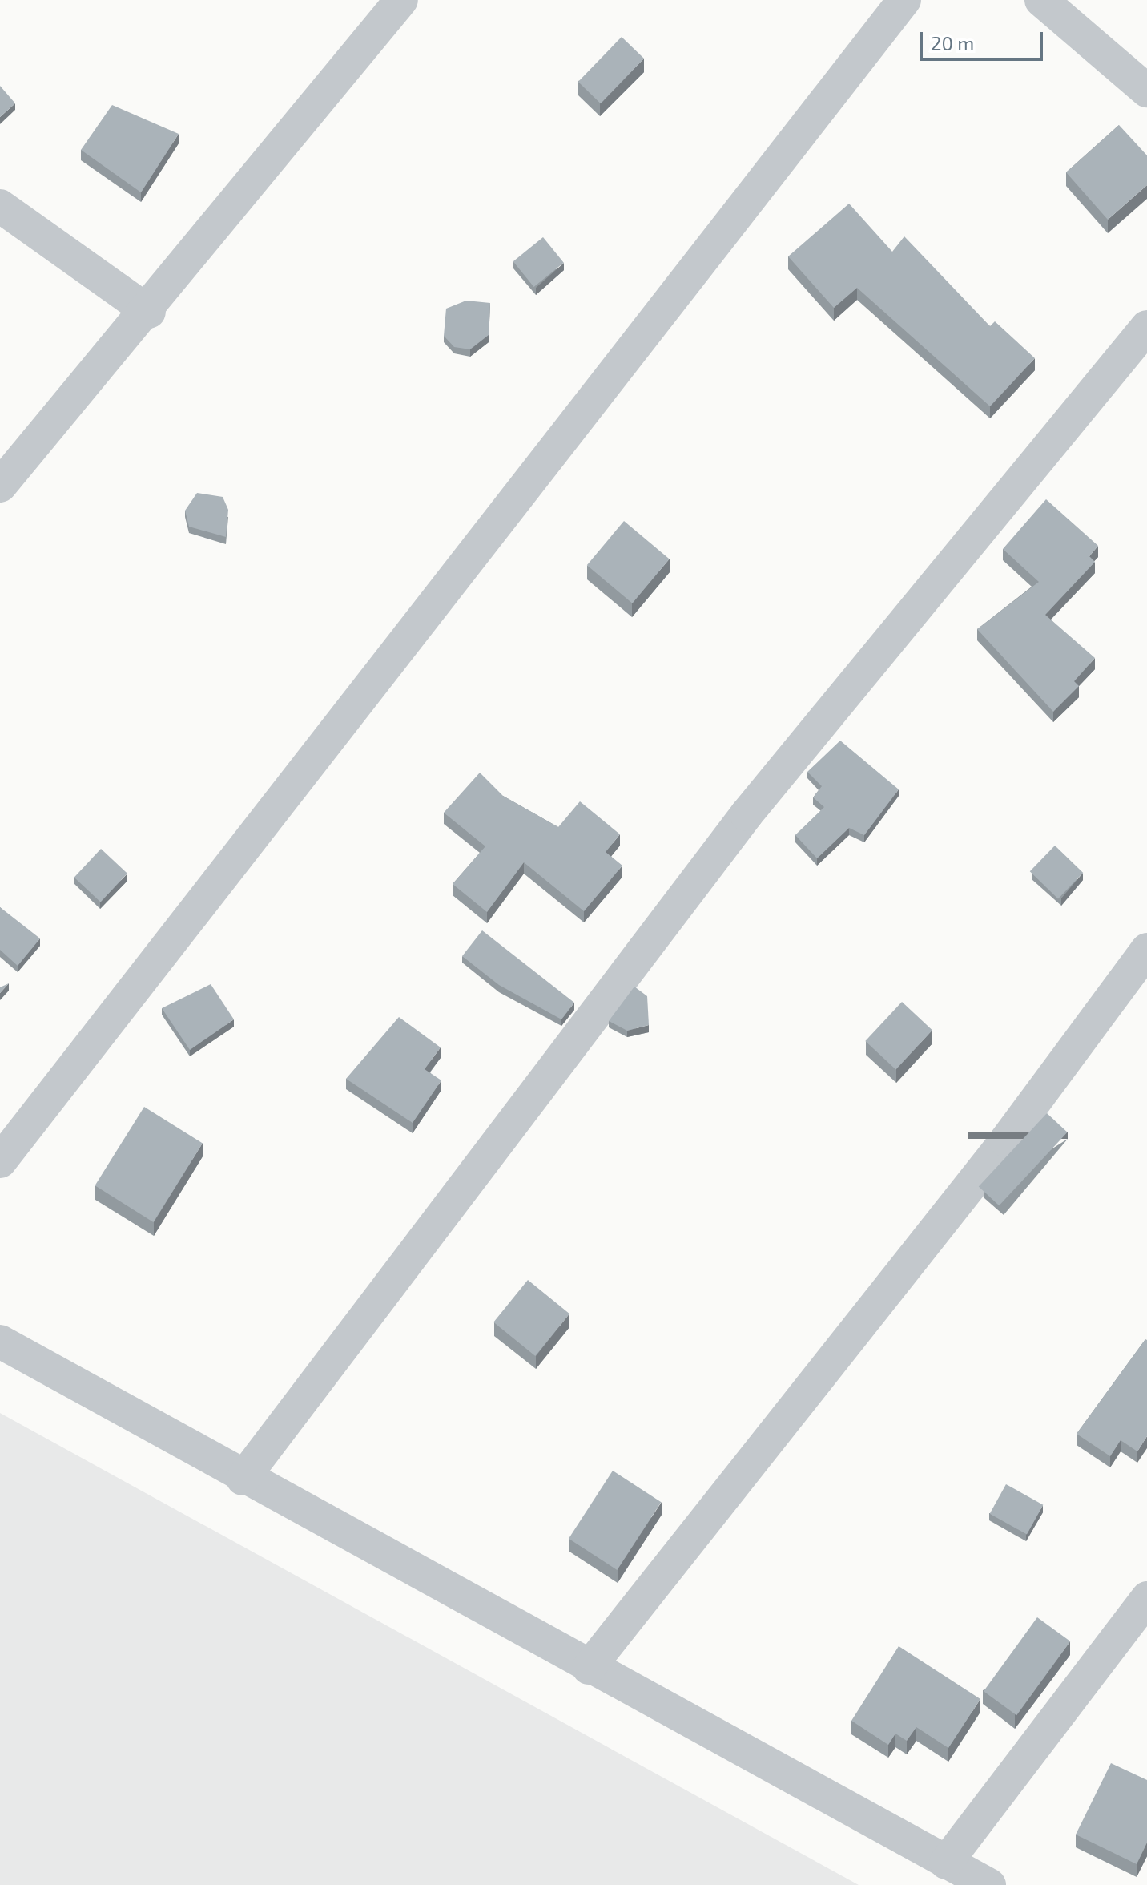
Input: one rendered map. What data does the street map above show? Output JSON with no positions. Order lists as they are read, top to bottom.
{
  "scale_bar": "20 m"
}
